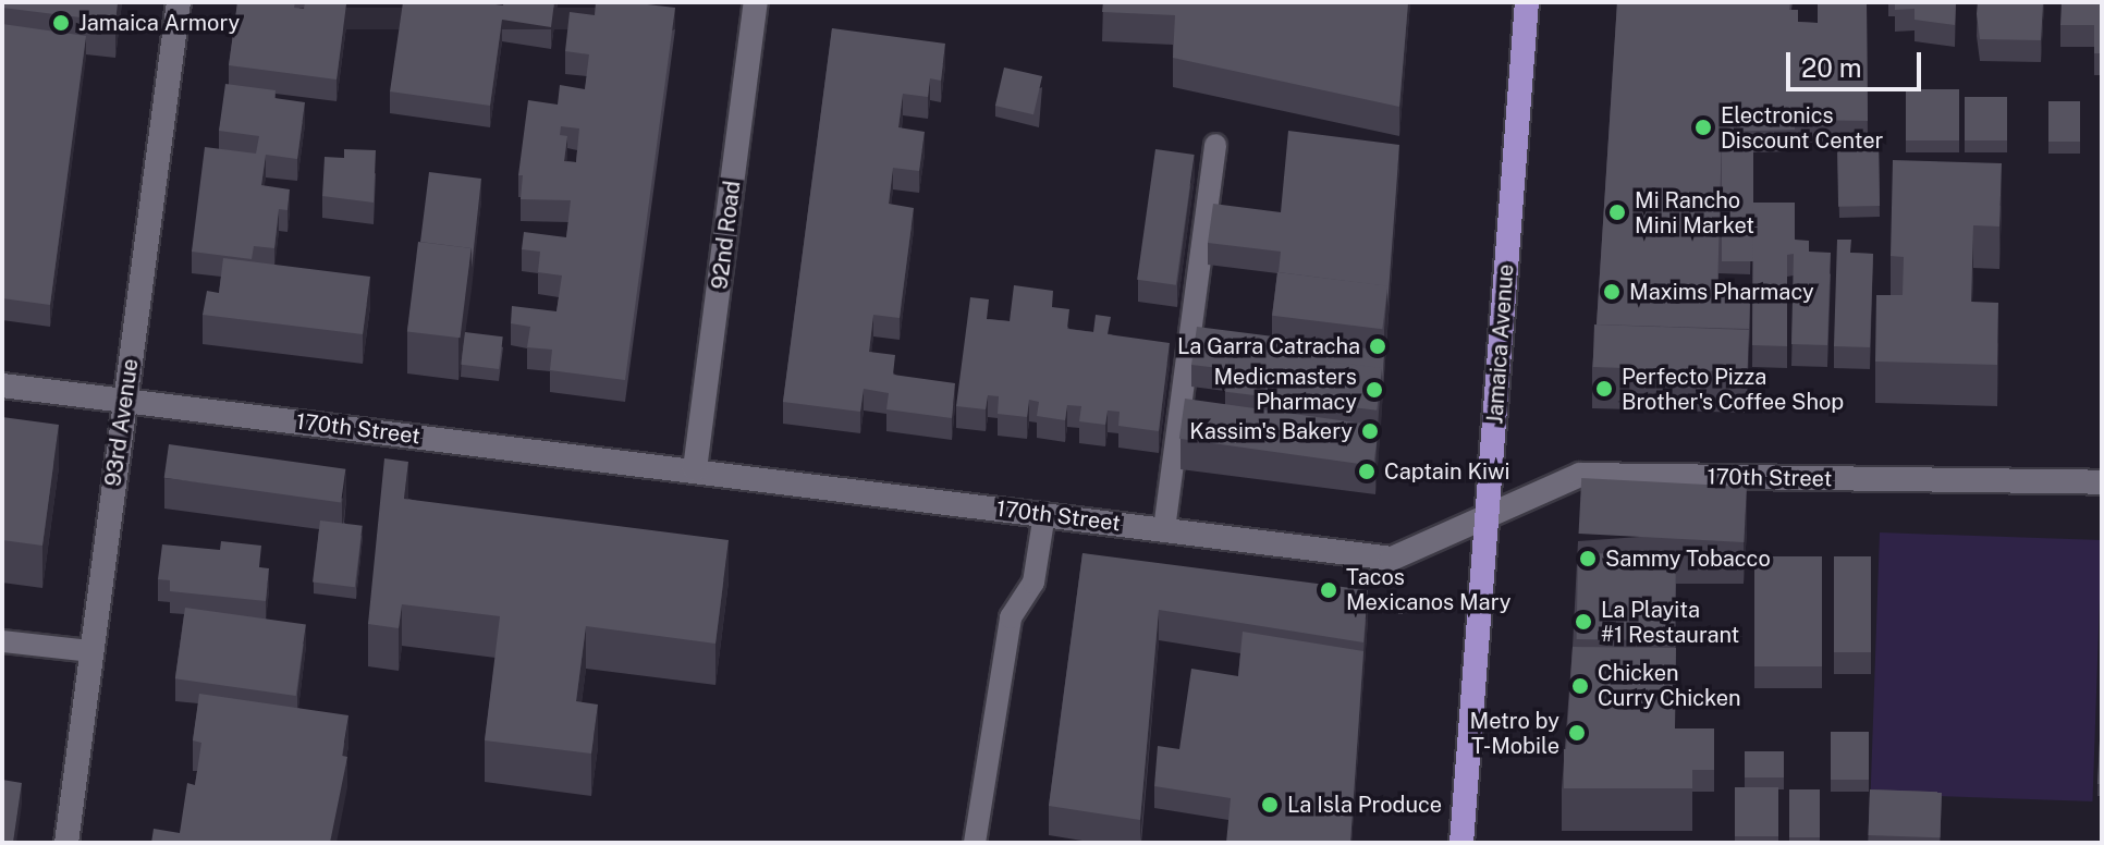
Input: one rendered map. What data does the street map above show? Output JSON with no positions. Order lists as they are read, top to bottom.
{
  "streets": {
    "main road": ["Jamaica Avenue"],
    "street": ["92nd Road", "93rd Avenue", "170th Street"]
  },
  "crossings": [
    ["92nd Road", "170th Street"],
    ["Jamaica Avenue", "170th Street"],
    ["93rd Avenue", "170th Street"]
  ],
  "places": [
    "Jamaica Armory",
    "Electronics Discount Center",
    "Mi Rancho Mini Market",
    "Maxims Pharmacy",
    "La Garra Catracha",
    "Perfecto Pizza Brother's Coffee Shop",
    "Medicmasters Pharmacy",
    "Kassim's Bakery",
    "Captain Kiwi",
    "Sammy Tobacco",
    "Tacos Mexicanos Mary",
    "La Playita #1 Restaurant",
    "Chicken Curry Chicken",
    "Metro by T-Mobile",
    "La Isla Produce"
  ],
  "scale_bar": "20 m"
}
